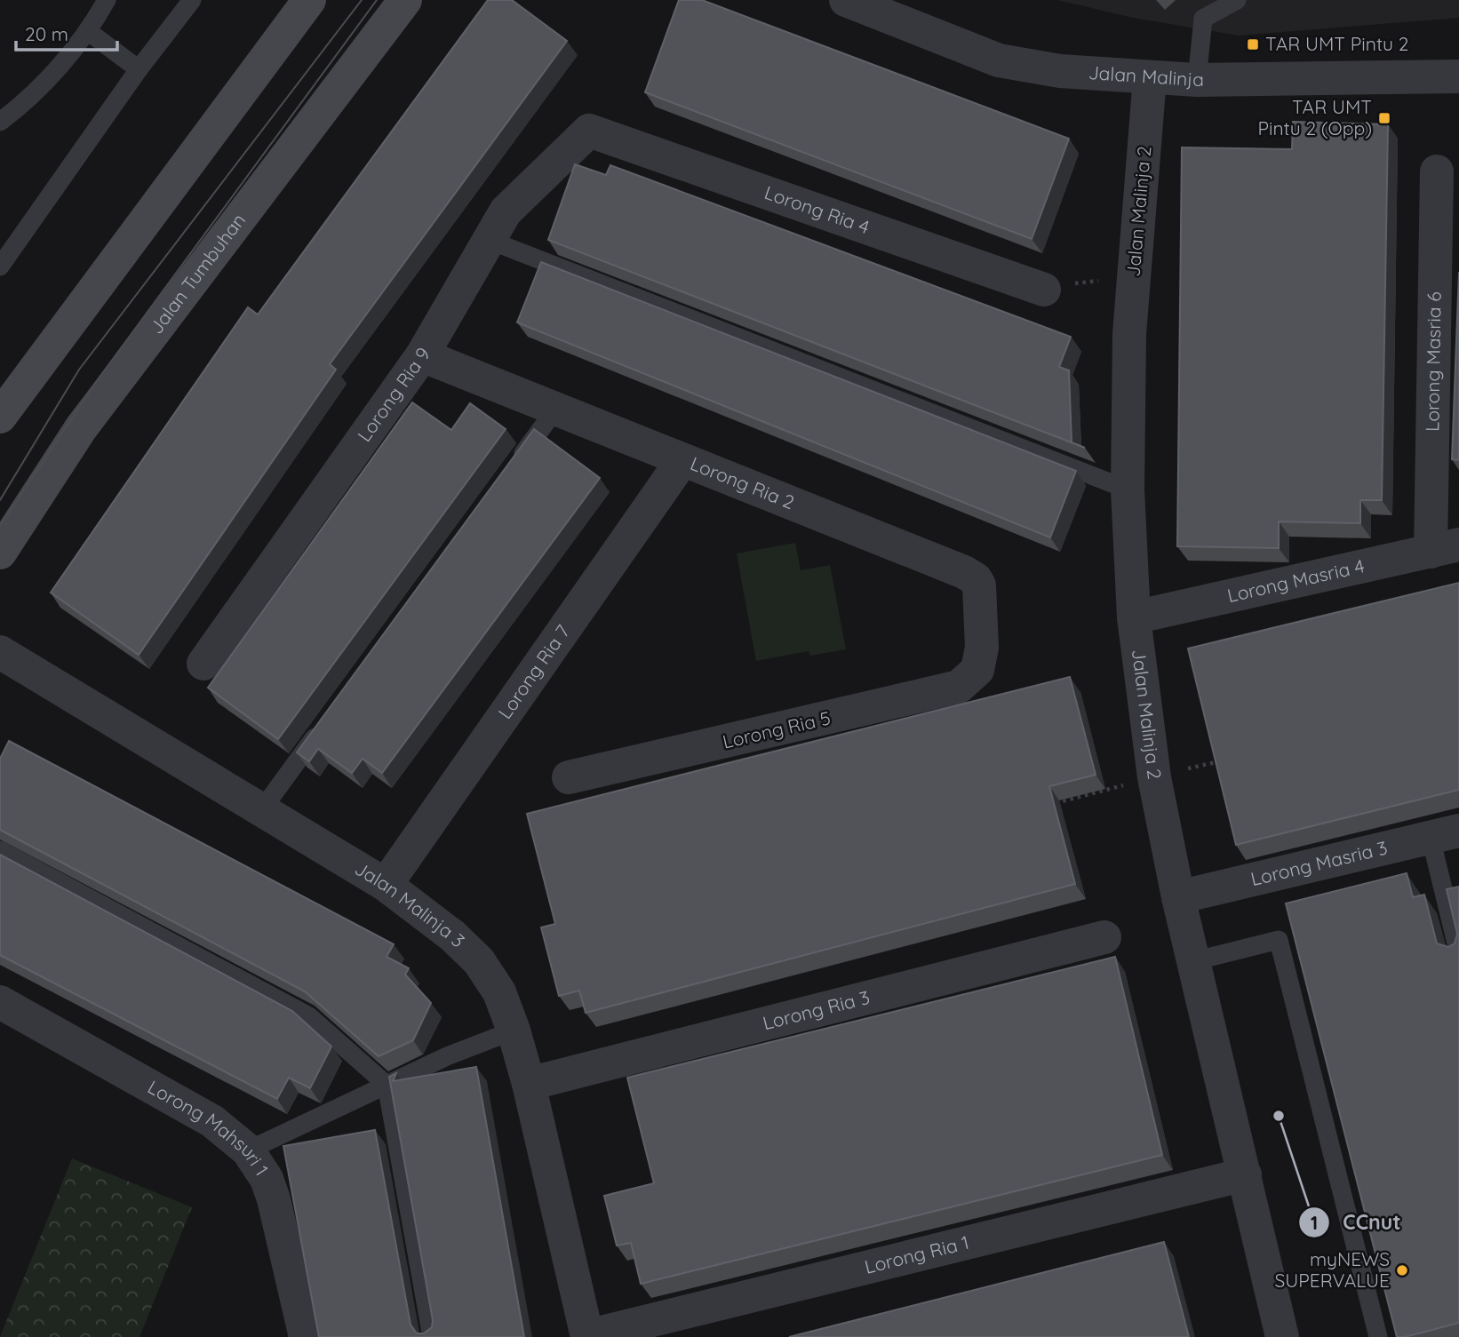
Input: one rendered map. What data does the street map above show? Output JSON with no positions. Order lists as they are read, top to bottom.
{
  "streets": {
    "main road": ["Jalan Tumbuhan"],
    "street": [
      "Jalan Malinja",
      "Lorong Ria 4",
      "Jalan Malinja 2",
      "Lorong Masria 6",
      "Lorong Ria 9",
      "Lorong Ria 2",
      "Lorong Masria 4",
      "Lorong Ria 7",
      "Lorong Ria 5",
      "Lorong Masria 3",
      "Jalan Malinja 3",
      "Lorong Ria 3",
      "Lorong Mahsuri 1",
      "Lorong Ria 1"
    ]
  },
  "crossings": [
    ["Jalan Malinja", "Jalan Malinja 2"],
    ["Lorong Ria 4", "Lorong Ria 9"],
    ["Jalan Malinja 2", "Lorong Masria 4"],
    ["Jalan Malinja 2", "Lorong Masria 3"],
    ["Jalan Malinja 2", "Lorong Ria 1"],
    ["Lorong Masria 6", "Lorong Masria 4"],
    ["Lorong Ria 9", "Lorong Ria 2"],
    ["Lorong Ria 2", "Lorong Ria 7"],
    ["Lorong Ria 2", "Lorong Ria 5"],
    ["Lorong Ria 7", "Jalan Malinja 3"],
    ["Jalan Malinja 3", "Lorong Ria 3"],
    ["Jalan Malinja 3", "Lorong Ria 1"]
  ],
  "places": {
    "transit": ["TAR UMT Pintu 2", "TAR UMT Pintu 2 (Opp)"],
    "other": ["CCnut", "myNEWS SUPERVALUE"]
  },
  "scale_bar": "20 m"
}
